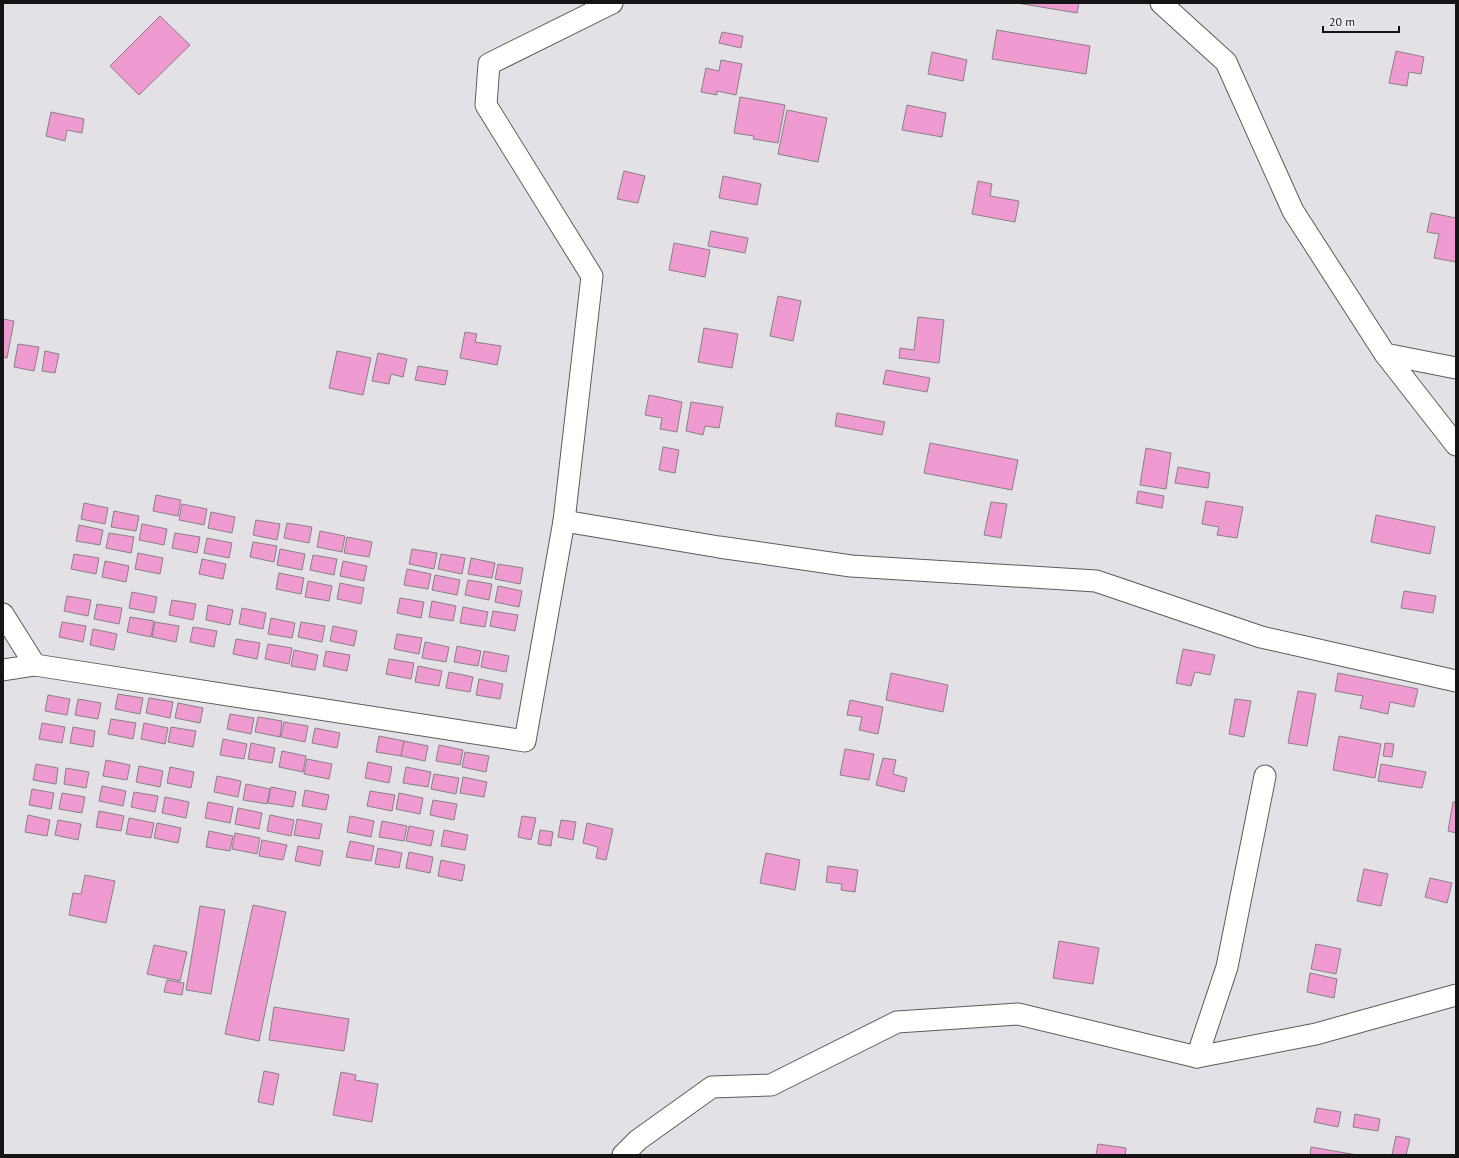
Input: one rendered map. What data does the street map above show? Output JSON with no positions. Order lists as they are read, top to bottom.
{
  "scale_bar": "20 m"
}
